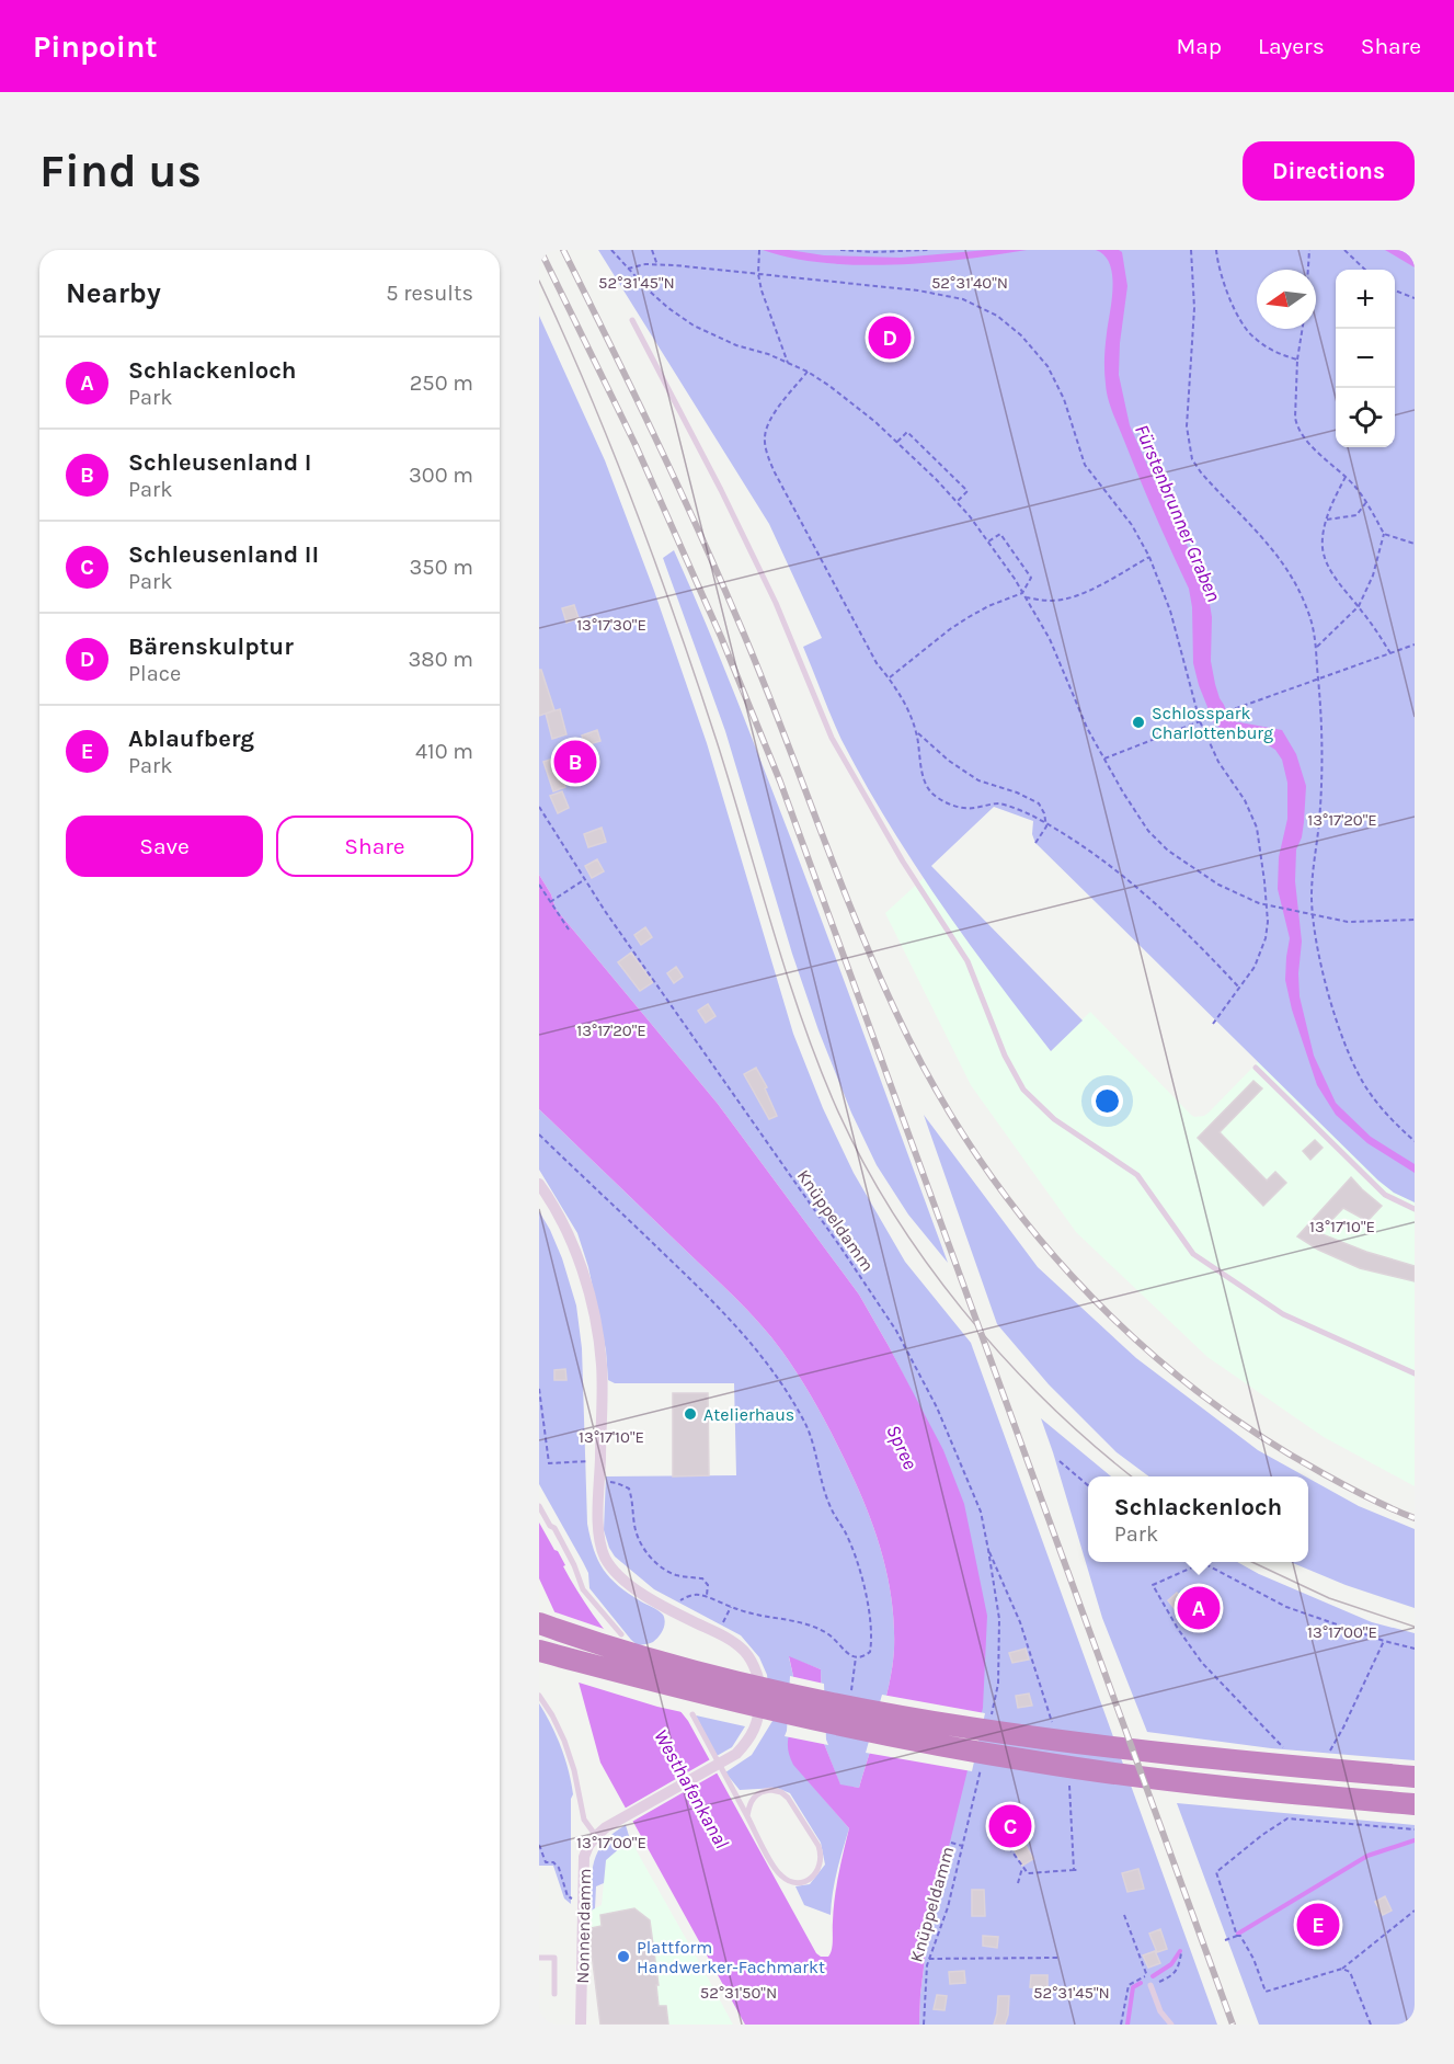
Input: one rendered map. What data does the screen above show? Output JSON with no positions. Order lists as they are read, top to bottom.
{
  "streets": {
    "street": ["Nonnendamm"],
    "path": ["Knüppeldamm"]
  },
  "water": ["Fürstenbrunner Graben", "Spree", "Westhafenkanal"],
  "places": ["Schlosspark Charlottenburg", "Atelierhaus", "Plattform Handwerker-Fachmarkt"],
  "north": "left",
  "page": {
    "header": "Pinpoint",
    "nav": ["Map", "Layers", "Share"],
    "buttons": [
      "Directions",
      ["Save", "Share"]
    ],
    "title": "Find us",
    "heading": ["Nearby", "5 results"],
    "map_buttons": ["+", "−"],
    "pins": [
      "D",
      "B",
      "A",
      "C",
      "E"
    ],
    "list": [
      {
        "mark": "A",
        "name": "Schlackenloch",
        "note": "Park",
        "value": "250 m"
      },
      {
        "mark": "B",
        "name": "Schleusenland I",
        "note": "Park",
        "value": "300 m"
      },
      {
        "mark": "C",
        "name": "Schleusenland II",
        "note": "Park",
        "value": "350 m"
      },
      {
        "mark": "D",
        "name": "Bärenskulptur",
        "note": "Place",
        "value": "380 m"
      },
      {
        "mark": "E",
        "name": "Ablaufberg",
        "note": "Park",
        "value": "410 m"
      }
    ],
    "popup": ["Schlackenloch", "Park"]
  },
  "coordinates": [
    "52°31'45\"N",
    "52°31'40\"N",
    "13°17'30\"E",
    "13°17'20\"E",
    "13°17'10\"E",
    "13°17'00\"E",
    "52°31'50\"N"
  ]
}
